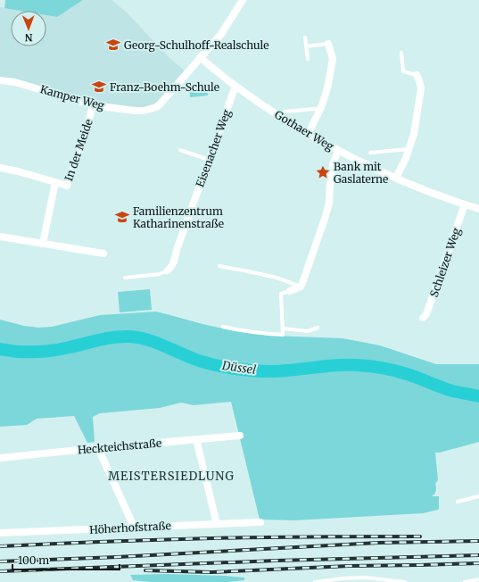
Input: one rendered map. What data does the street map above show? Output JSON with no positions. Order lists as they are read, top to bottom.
{
  "streets": {
    "street": [
      "Kamper Weg",
      "Gothaer Weg",
      "Eisenacher Weg",
      "In der Meide",
      "Schleizer Weg",
      "Heckteichstraße",
      "Höherhofstraße"
    ]
  },
  "crossings": [
    ["Kamper Weg", "Gothaer Weg"],
    ["Kamper Weg", "In der Meide"],
    ["Gothaer Weg", "Eisenacher Weg"],
    ["Gothaer Weg", "Schleizer Weg"]
  ],
  "districts": ["MEISTERSIEDLUNG"],
  "water": ["Düssel"],
  "places": {
    "school or university": ["Georg-Schulhoff-Realschule", "Franz-Boehm-Schule", "Familienzentrum Katharinenstraße"],
    "place": ["Bank mit Gaslaterne"]
  },
  "scale_bar": "100 m",
  "north": "bottom"
}
